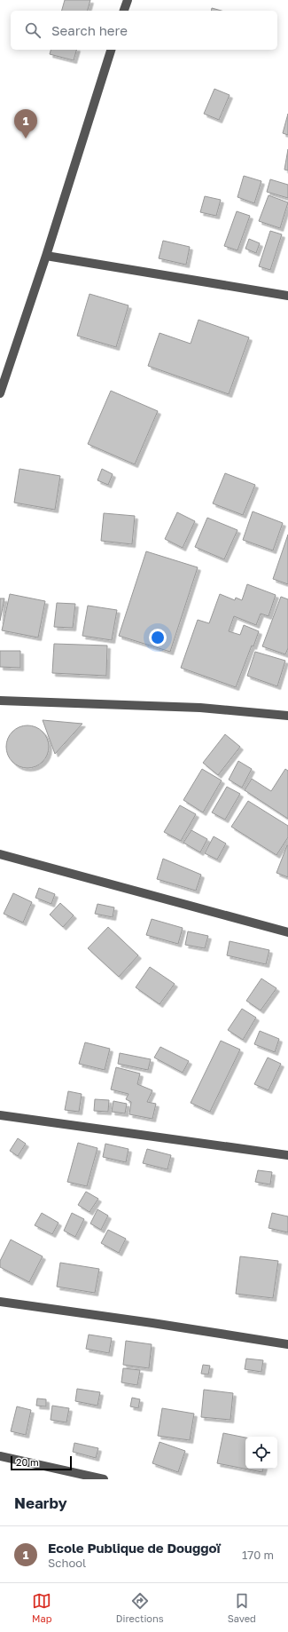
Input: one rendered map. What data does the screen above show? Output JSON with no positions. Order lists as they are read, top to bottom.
{
  "scale_bar": "20 m",
  "page": {
    "search": "Search here",
    "pins": "1",
    "scale": "20 m",
    "heading": "Nearby",
    "list": [
      {
        "mark": "1",
        "name": "Ecole Publique de Douggoï",
        "note": "School",
        "value": "170 m"
      }
    ],
    "nav": ["Map", "Directions", "Saved"]
  }
}
